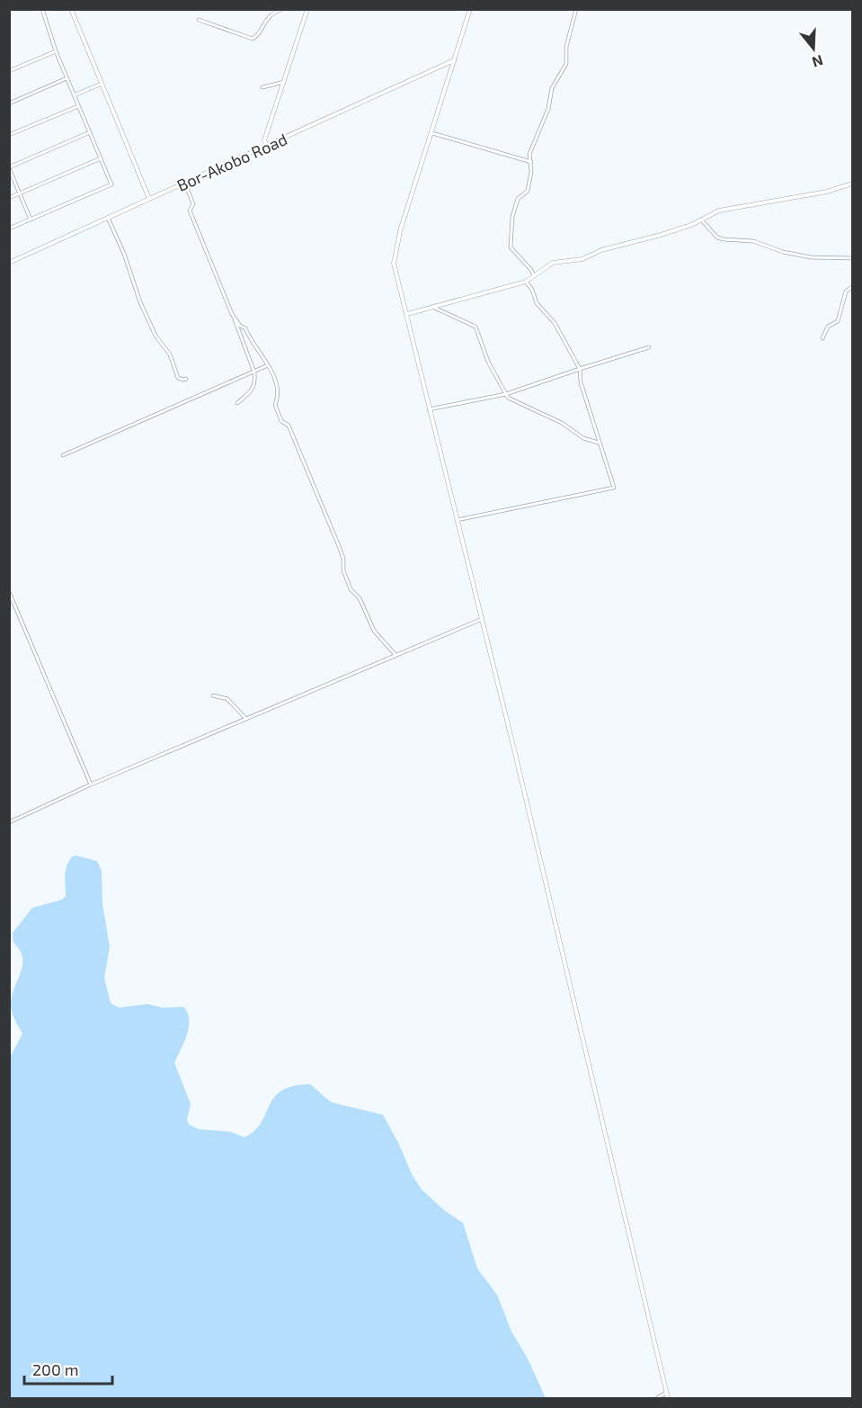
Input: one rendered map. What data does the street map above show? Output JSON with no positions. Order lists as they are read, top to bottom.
{
  "streets": {
    "street": ["Bor-Akobo Road"]
  },
  "scale_bar": "200 m",
  "north": "bottom"
}
